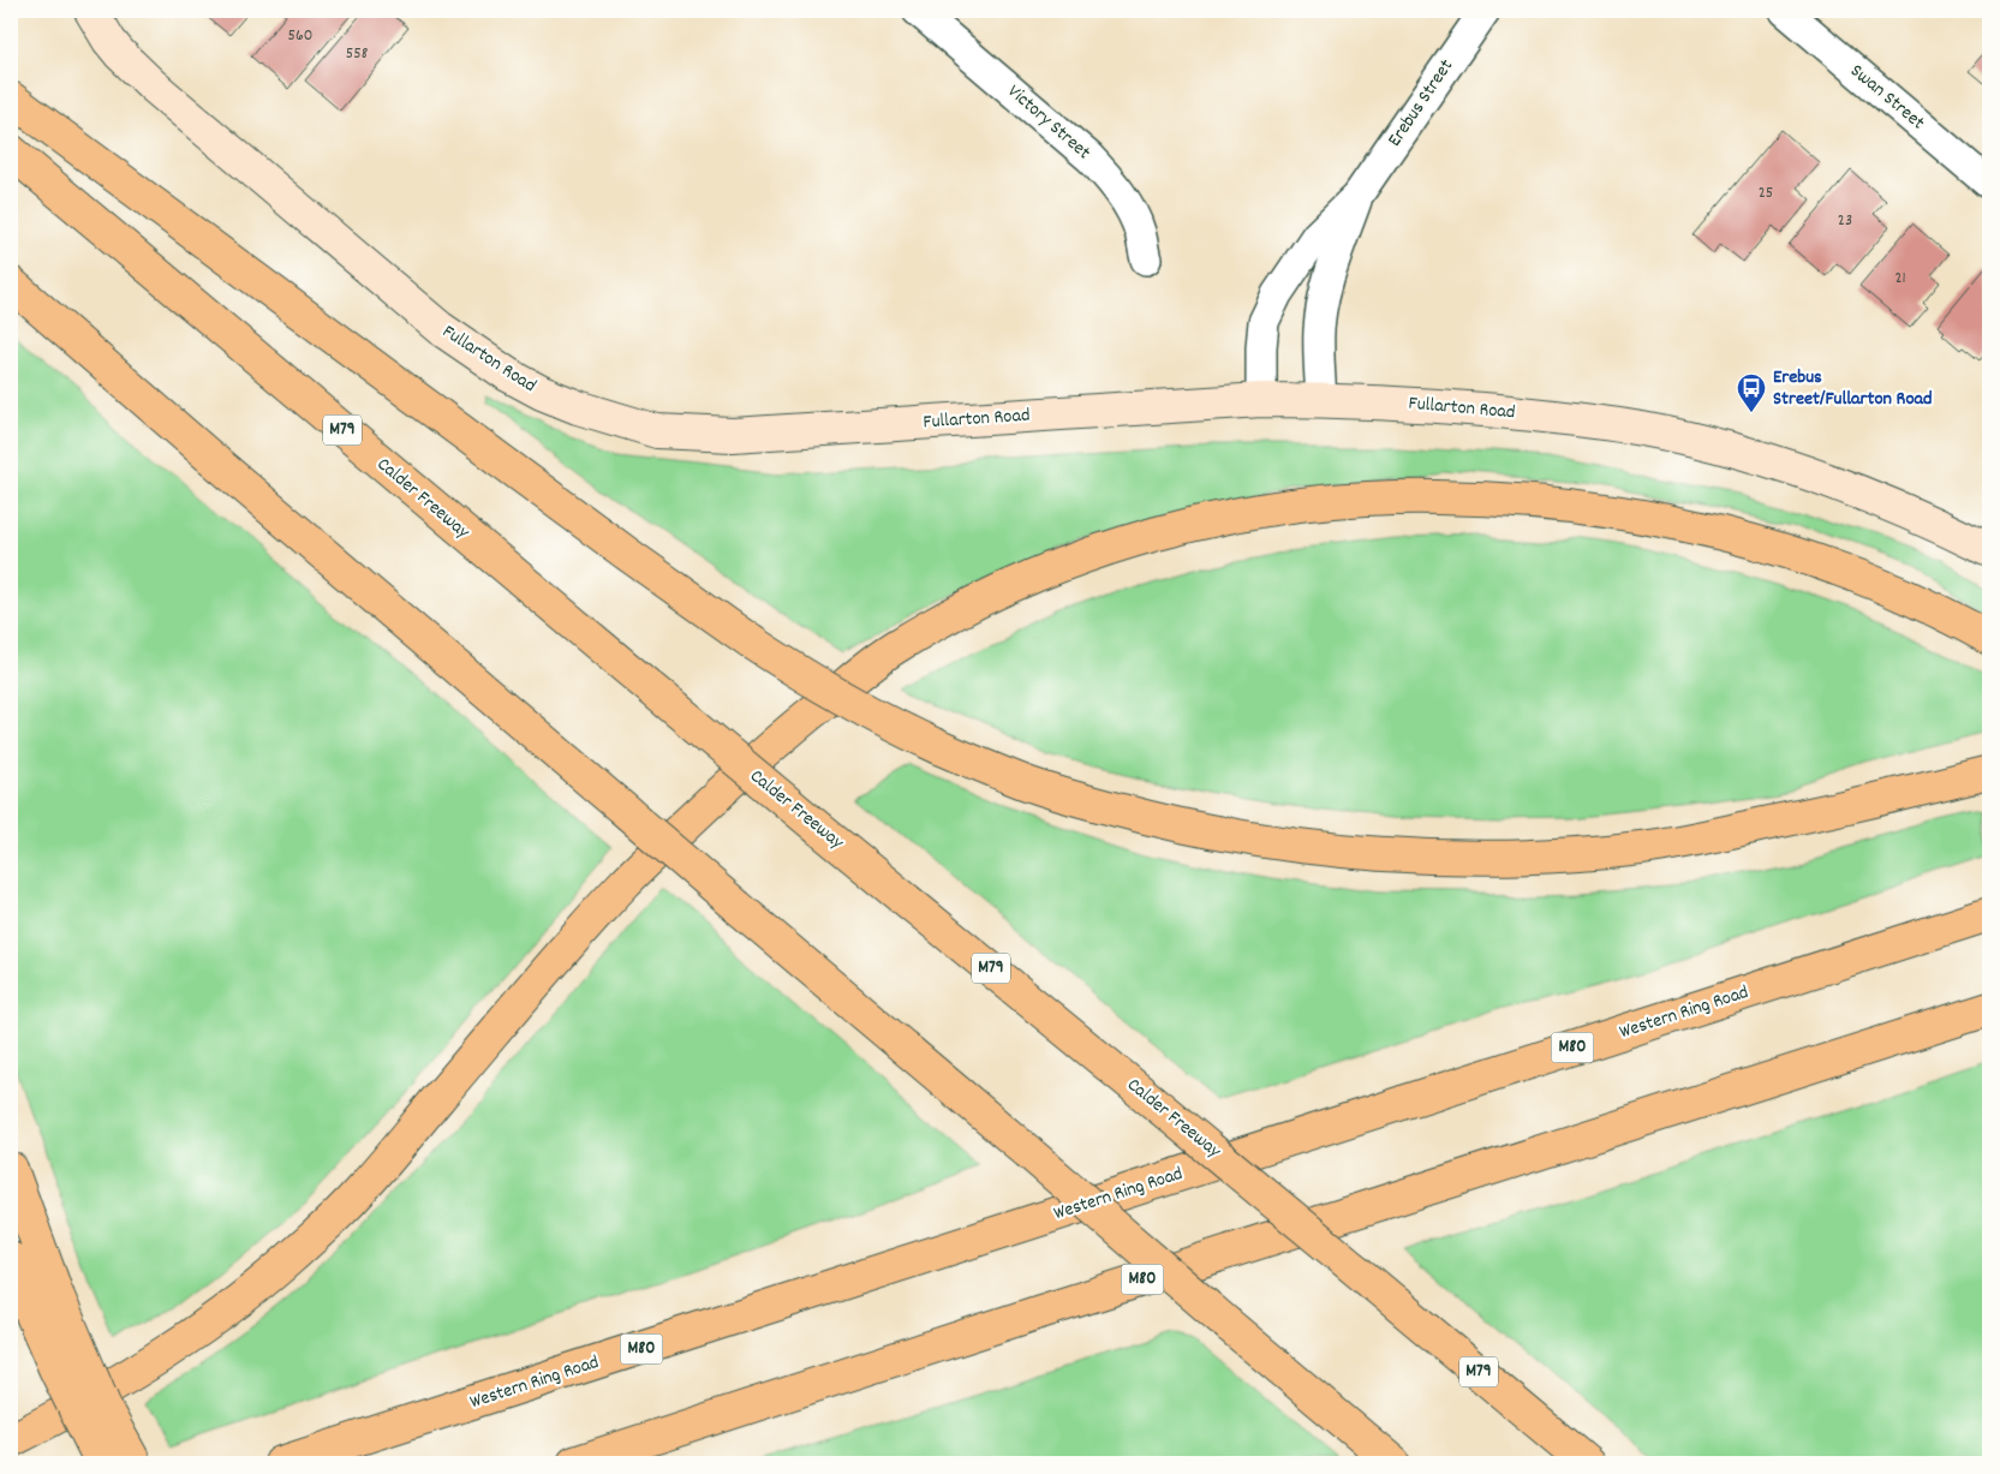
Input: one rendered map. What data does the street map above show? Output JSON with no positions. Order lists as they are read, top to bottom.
{
  "streets": {
    "highway": [
      "M79",
      "Calder Freeway",
      "Western Ring Road",
      "M80"
    ],
    "main road": ["Fullarton Road"],
    "street": ["Swan Street", "Erebus Street", "Victory Street"]
  },
  "crossings": [
    ["Erebus Street", "Fullarton Road"]
  ],
  "places": {
    "bus stop": ["Erebus Street/Fullarton Road"]
  },
  "house_numbers": [
    "560",
    "558",
    "25",
    "23",
    "21"
  ]
}
